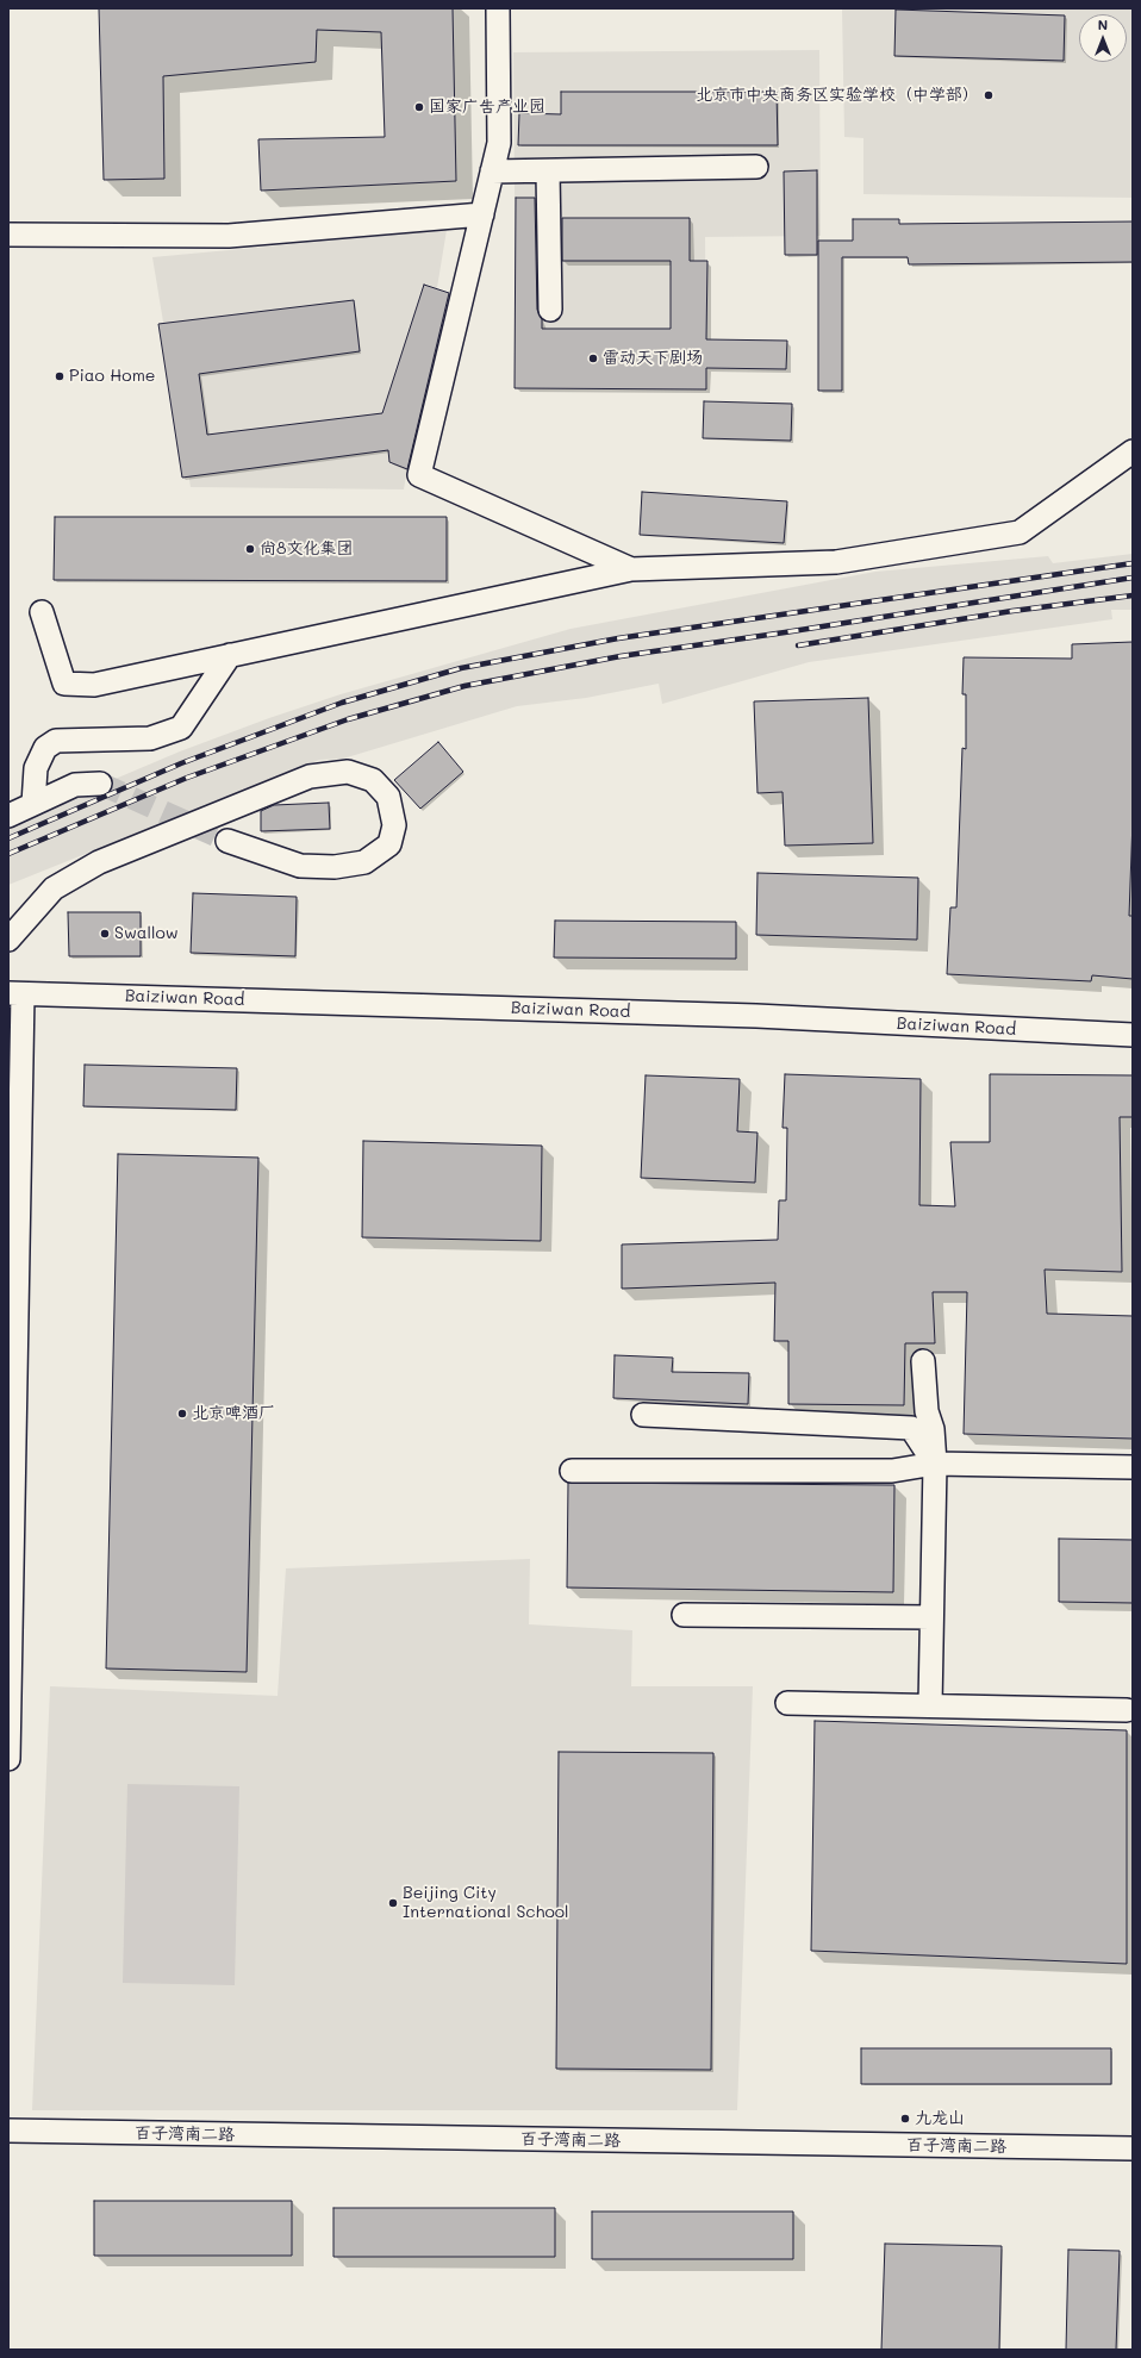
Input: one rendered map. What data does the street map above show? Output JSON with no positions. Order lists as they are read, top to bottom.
{
  "streets": {
    "street": ["Baiziwan Road", "百子湾南二路"]
  },
  "places": [
    "北京市中央商务区实验学校（中学部）",
    "国家广告产业园",
    "雷动天下剧场",
    "Piao Home",
    "尚8文化集团",
    "Swallow",
    "北京啤酒厂",
    "Beijing City International School",
    "九龙山"
  ],
  "north": "top"
}
